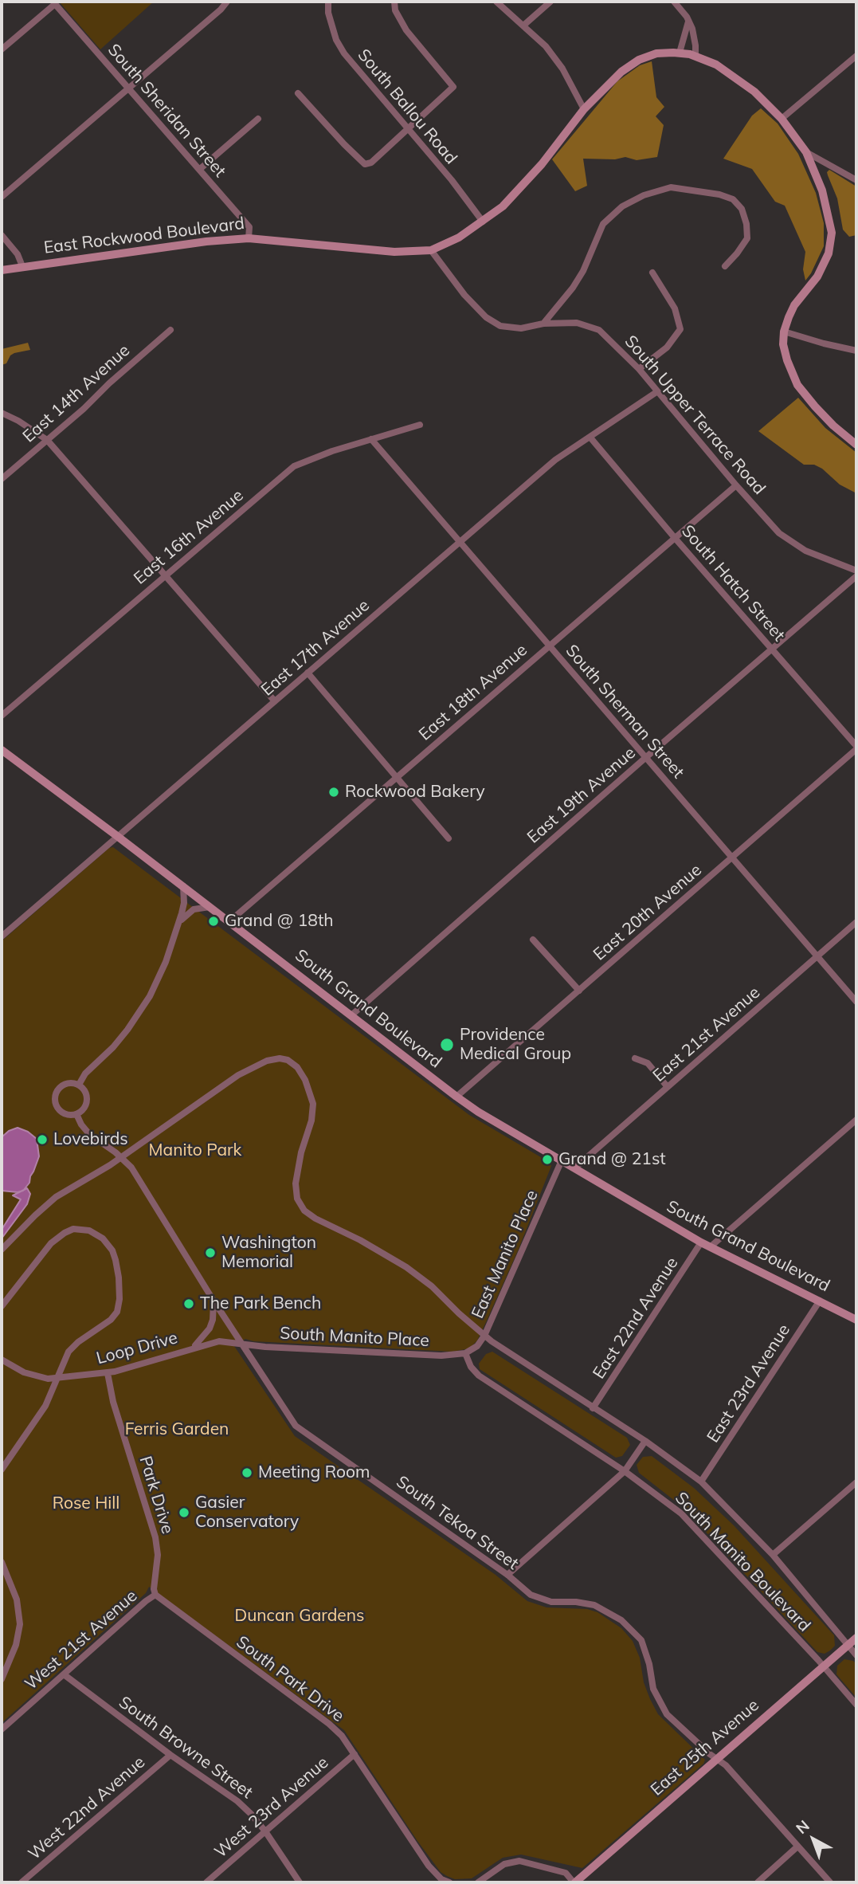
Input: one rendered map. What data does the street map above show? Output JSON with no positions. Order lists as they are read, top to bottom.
{
  "streets": {
    "street": [
      "South Ballou Road",
      "South Sheridan Street",
      "East Rockwood Boulevard",
      "East 14th Avenue",
      "South Upper Terrace Road",
      "East 16th Avenue",
      "South Hatch Street",
      "East 17th Avenue",
      "East 18th Avenue",
      "South Sherman Street",
      "East 19th Avenue",
      "East 20th Avenue",
      "South Grand Boulevard",
      "East 21st Avenue",
      "East Manito Place",
      "East 22nd Avenue",
      "South Manito Place",
      "Loop Drive",
      "East 23rd Avenue",
      "Park Drive",
      "South Tekoa Street",
      "South Manito Boulevard",
      "West 21st Avenue",
      "South Park Drive",
      "South Browne Street",
      "East 25th Avenue",
      "West 23rd Avenue",
      "West 22nd Avenue"
    ]
  },
  "crossings": [
    ["South Ballou Road", "East Rockwood Boulevard"],
    ["South Sheridan Street", "East Rockwood Boulevard"],
    ["East Rockwood Boulevard", "South Upper Terrace Road"],
    ["South Upper Terrace Road", "East 17th Avenue"],
    ["South Upper Terrace Road", "East 18th Avenue"],
    ["East 16th Avenue", "South Sherman Street"],
    ["South Hatch Street", "East 17th Avenue"],
    ["South Hatch Street", "East 18th Avenue"],
    ["South Hatch Street", "East 19th Avenue"],
    ["South Hatch Street", "East 20th Avenue"],
    ["East 17th Avenue", "South Sherman Street"],
    ["East 17th Avenue", "South Grand Boulevard"],
    ["East 18th Avenue", "South Sherman Street"],
    ["East 18th Avenue", "South Grand Boulevard"],
    ["South Sherman Street", "East 19th Avenue"],
    ["South Sherman Street", "East 20th Avenue"],
    ["South Sherman Street", "East 21st Avenue"],
    ["East 19th Avenue", "South Grand Boulevard"],
    ["East 20th Avenue", "South Grand Boulevard"],
    ["South Grand Boulevard", "East 21st Avenue"],
    ["South Grand Boulevard", "East Manito Place"],
    ["South Grand Boulevard", "East 22nd Avenue"],
    ["South Grand Boulevard", "East 23rd Avenue"],
    ["East Manito Place", "South Manito Place"],
    ["East Manito Place", "South Manito Boulevard"],
    ["East 22nd Avenue", "South Manito Boulevard"],
    ["South Manito Place", "Loop Drive"],
    ["South Manito Place", "South Tekoa Street"],
    ["South Manito Place", "South Manito Boulevard"],
    ["Loop Drive", "Park Drive"],
    ["Loop Drive", "South Tekoa Street"],
    ["East 23rd Avenue", "South Manito Boulevard"],
    ["Park Drive", "West 21st Avenue"],
    ["Park Drive", "South Park Drive"],
    ["South Tekoa Street", "South Manito Boulevard"],
    ["South Tekoa Street", "East 25th Avenue"],
    ["South Manito Boulevard", "East 25th Avenue"],
    ["West 21st Avenue", "South Park Drive"],
    ["West 21st Avenue", "South Browne Street"],
    ["South Park Drive", "West 23rd Avenue"],
    ["South Browne Street", "West 23rd Avenue"],
    ["South Browne Street", "West 22nd Avenue"]
  ],
  "parks": [
    "Manito Park",
    "Ferris Garden",
    "Rose Hill",
    "Duncan Gardens"
  ],
  "places": [
    "Rockwood Bakery",
    "Grand @ 18th",
    "Providence Medical Group",
    "Lovebirds",
    "Grand @ 21st",
    "Washington Memorial",
    "The Park Bench",
    "Meeting Room",
    "Gasier Conservatory"
  ],
  "north": "top left"
}
